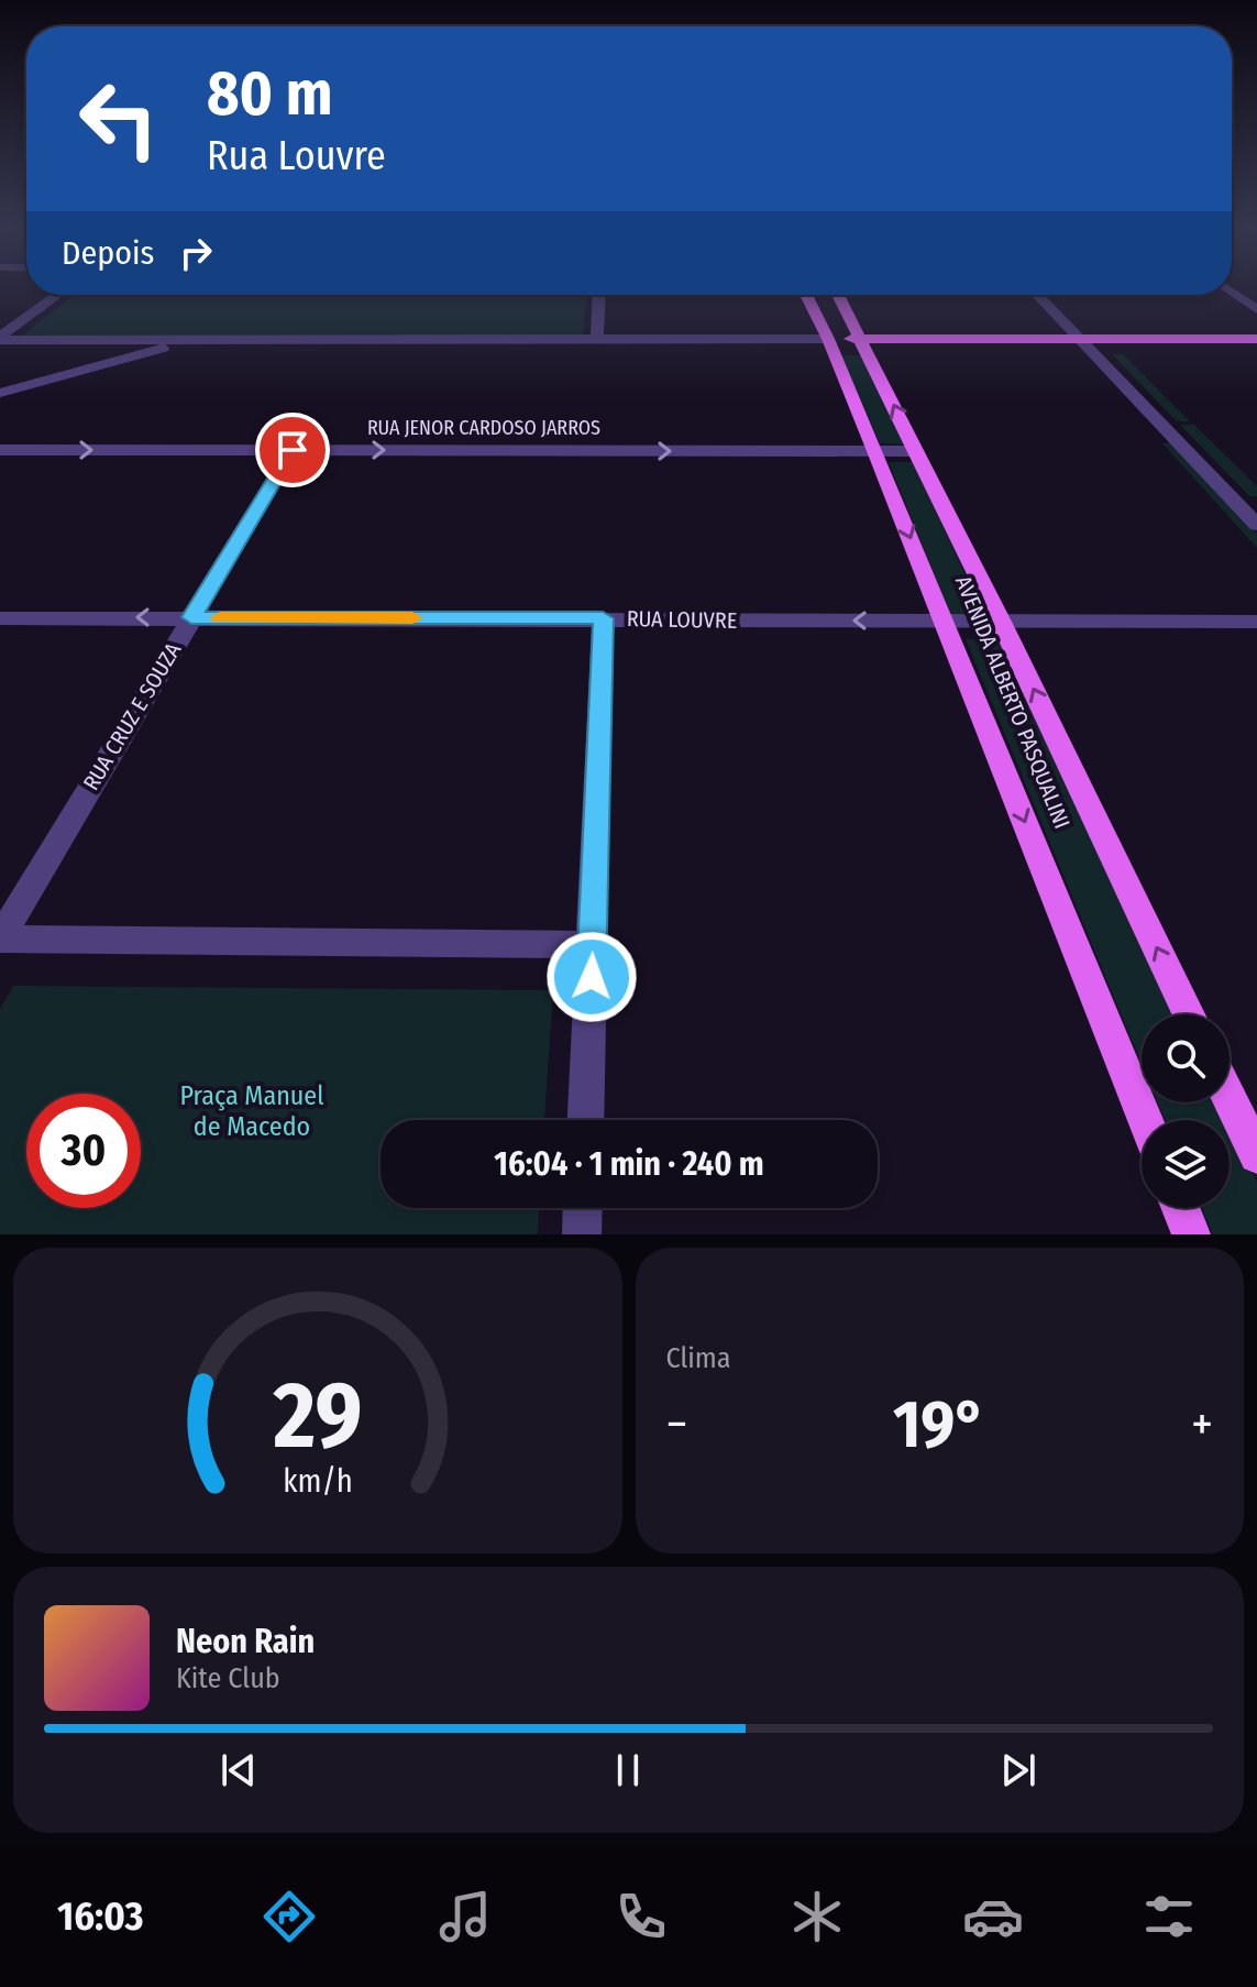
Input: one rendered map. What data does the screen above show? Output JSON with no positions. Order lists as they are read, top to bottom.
{
  "streets": {
    "main road": ["AVENIDA ALBERTO PASQUALINI"],
    "street": ["RUA JENOR CARDOSO JARROS", "RUA LOUVRE", "RUA CRUZ E SOUZA"]
  },
  "crossings": [
    ["RUA JENOR CARDOSO JARROS", "AVENIDA ALBERTO PASQUALINI"],
    ["RUA JENOR CARDOSO JARROS", "RUA CRUZ E SOUZA"],
    ["RUA LOUVRE", "AVENIDA ALBERTO PASQUALINI"],
    ["RUA LOUVRE", "RUA CRUZ E SOUZA"]
  ],
  "one_way": ["RUA LOUVRE"],
  "parks": ["Praça Manuel de Macedo"],
  "page": {
    "turn": ["80 m", "Rua Louvre"],
    "then": "Depois",
    "limit": "30",
    "trip": "16:04 · 1 min · 240 m",
    "tile": "Clima",
    "heat": ["−", "19°", "+"],
    "song": ["Neon Rain", "Kite Club"],
    "tabs": "16:03",
    "gauge": ["29", "km/h"]
  }
}
